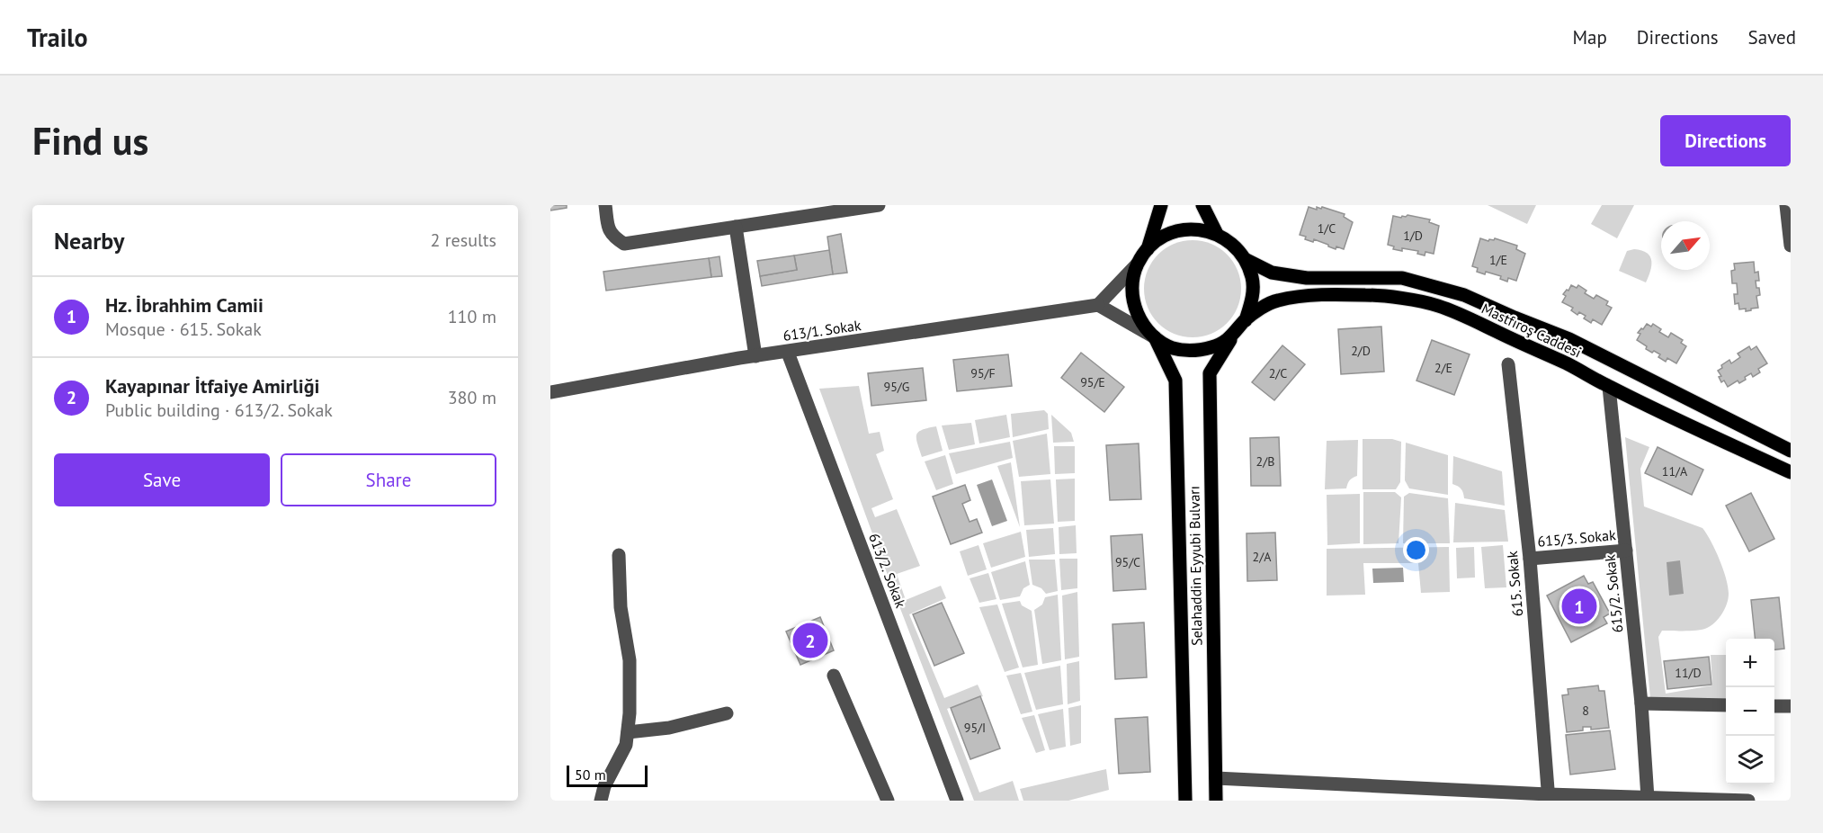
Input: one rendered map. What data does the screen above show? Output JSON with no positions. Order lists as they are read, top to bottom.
{
  "streets": {
    "main road": ["Mastfıroş Caddesi", "Selahaddin Eyyubi Bulvarı"],
    "street": [
      "613/1. Sokak",
      "615/3. Sokak",
      "613/2. Sokak",
      "615. Sokak",
      "615/2. Sokak"
    ]
  },
  "crossings": [
    ["613/1. Sokak", "613/2. Sokak"],
    ["Mastfıroş Caddesi", "Selahaddin Eyyubi Bulvarı"],
    ["Mastfıroş Caddesi", "615/2. Sokak"],
    ["615/3. Sokak", "615. Sokak"],
    ["615/3. Sokak", "615/2. Sokak"]
  ],
  "house_numbers": [
    "1/C",
    "1/D",
    "1/E",
    "2/D",
    "2/E",
    "95/F",
    "2/C",
    "95/E",
    "95/G",
    "2/B",
    "11/A",
    "2/A",
    "95/C",
    "11/D",
    "8",
    "95/I"
  ],
  "scale_bar": "50 m",
  "north": "top right",
  "page": {
    "header": "Trailo",
    "nav": ["Map", "Directions", "Saved"],
    "buttons": [
      "Directions",
      ["Save", "Share"]
    ],
    "title": "Find us",
    "heading": ["Nearby", "2 results"],
    "list": [
      {
        "mark": "1",
        "name": "Hz. İbrahhim Camii",
        "note": "Mosque · 615. Sokak",
        "value": "110 m"
      },
      {
        "mark": "2",
        "name": "Kayapınar İtfaiye Amirliği",
        "note": "Public building · 613/2. Sokak",
        "value": "380 m"
      }
    ],
    "pins": ["1", "2"],
    "map_buttons": ["+", "−"],
    "scale": "50 m"
  }
}
